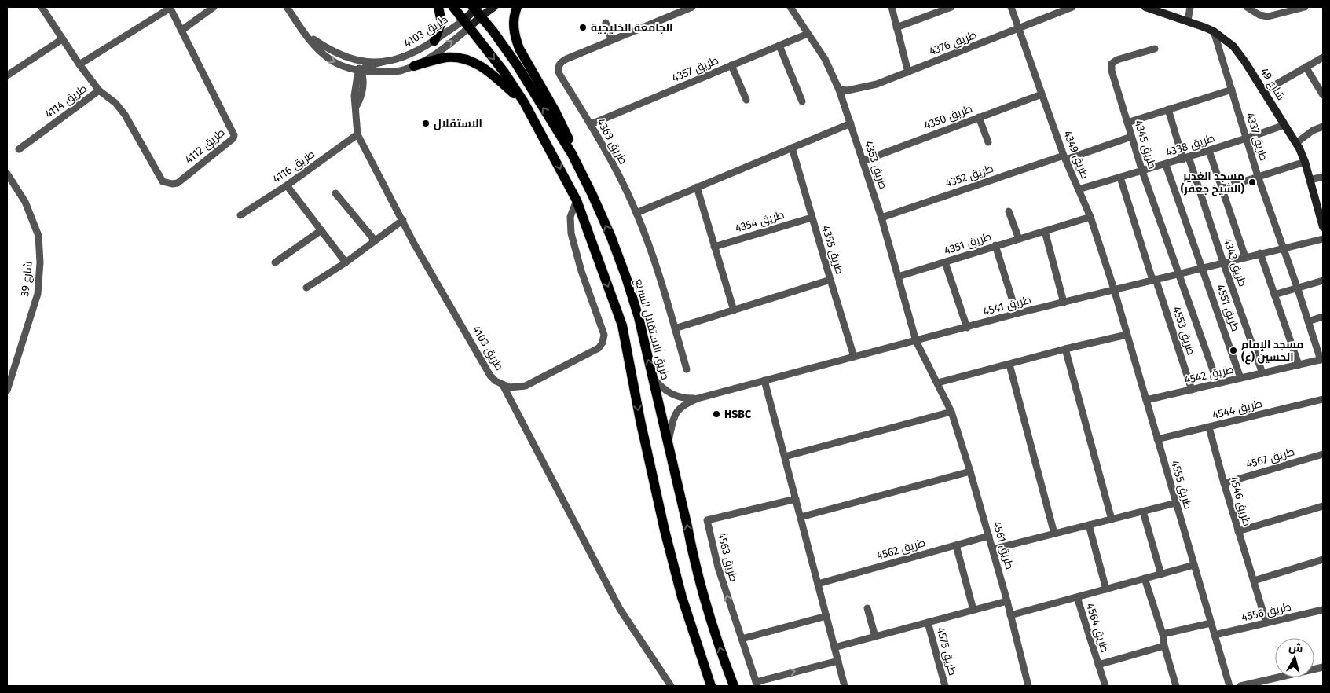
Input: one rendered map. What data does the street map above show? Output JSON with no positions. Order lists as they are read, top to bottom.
{
  "streets": {
    "main road": ["طريق الاستقلال السريع"],
    "street": [
      "طريق 4103",
      "طريق 4376",
      "طريق 4357",
      "شارع 49",
      "طريق 4114",
      "طريق 4350",
      "طريق 4337",
      "طريق 4363",
      "طريق 4345",
      "طريق 4338",
      "طريق 4112",
      "طريق 4349",
      "طريق 4353",
      "طريق 4116",
      "طريق 4352",
      "طريق 4354",
      "طريق 4351",
      "طريق 4355",
      "طريق 4343",
      "شارع 39",
      "طريق 4541",
      "طريق 4551",
      "طريق 4553",
      "طريق 4542",
      "طريق 4544",
      "طريق 4567",
      "طريق 4555",
      "طريق 4546",
      "طريق 4561",
      "طريق 4562",
      "طريق 4563",
      "طريق 4556",
      "طريق 4564",
      "طريق 4575"
    ]
  },
  "crossings": [
    ["طريق 4103", "طريق 4116"],
    ["طريق 4376", "طريق 4349"],
    ["طريق 4376", "طريق 4353"],
    ["طريق 4357", "طريق 4363"],
    ["طريق 4357", "طريق 4353"],
    ["شارع 49", "طريق 4337"],
    ["شارع 49", "طريق 4338"],
    ["طريق 4114", "طريق 4112"],
    ["طريق 4350", "طريق 4349"],
    ["طريق 4350", "طريق 4353"],
    ["طريق 4337", "طريق 4338"],
    ["طريق 4337", "طريق 4541"],
    ["طريق 4337", "طريق 4542"],
    ["طريق 4345", "طريق 4338"],
    ["طريق 4345", "طريق 4352"],
    ["طريق 4345", "طريق 4541"],
    ["طريق 4338", "طريق 4349"],
    ["طريق 4338", "طريق 4343"],
    ["طريق 4338", "طريق 4553"],
    ["طريق 4349", "طريق 4352"],
    ["طريق 4349", "طريق 4351"],
    ["طريق 4349", "طريق 4541"],
    ["طريق 4349", "طريق 4555"],
    ["طريق 4353", "طريق 4352"],
    ["طريق 4353", "طريق 4351"],
    ["طريق 4353", "طريق 4541"],
    ["طريق 4353", "طريق 4561"],
    ["طريق 4354", "طريق 4355"],
    ["طريق 4355", "طريق 4541"],
    ["طريق 4343", "طريق 4541"],
    ["طريق 4343", "طريق 4542"],
    ["طريق 4541", "طريق 4551"],
    ["طريق 4541", "طريق 4553"],
    ["طريق 4541", "طريق 4555"],
    ["طريق 4541", "طريق 4561"],
    ["طريق 4551", "طريق 4542"],
    ["طريق 4553", "طريق 4542"],
    ["طريق 4542", "طريق 4555"],
    ["طريق 4544", "طريق 4555"],
    ["طريق 4544", "طريق 4546"],
    ["طريق 4567", "طريق 4546"],
    ["طريق 4555", "طريق 4556"],
    ["طريق 4555", "طريق 4564"],
    ["طريق 4546", "طريق 4556"],
    ["طريق 4561", "طريق 4562"],
    ["طريق 4561", "طريق 4564"]
  ],
  "places": [
    "الجامعة الخليجية",
    "الاستقلال",
    "مسجد الغدير (الشيخ جعفر)",
    "مسجد الإمام الحسين (ع)",
    "HSBC"
  ],
  "north": "top"
}
